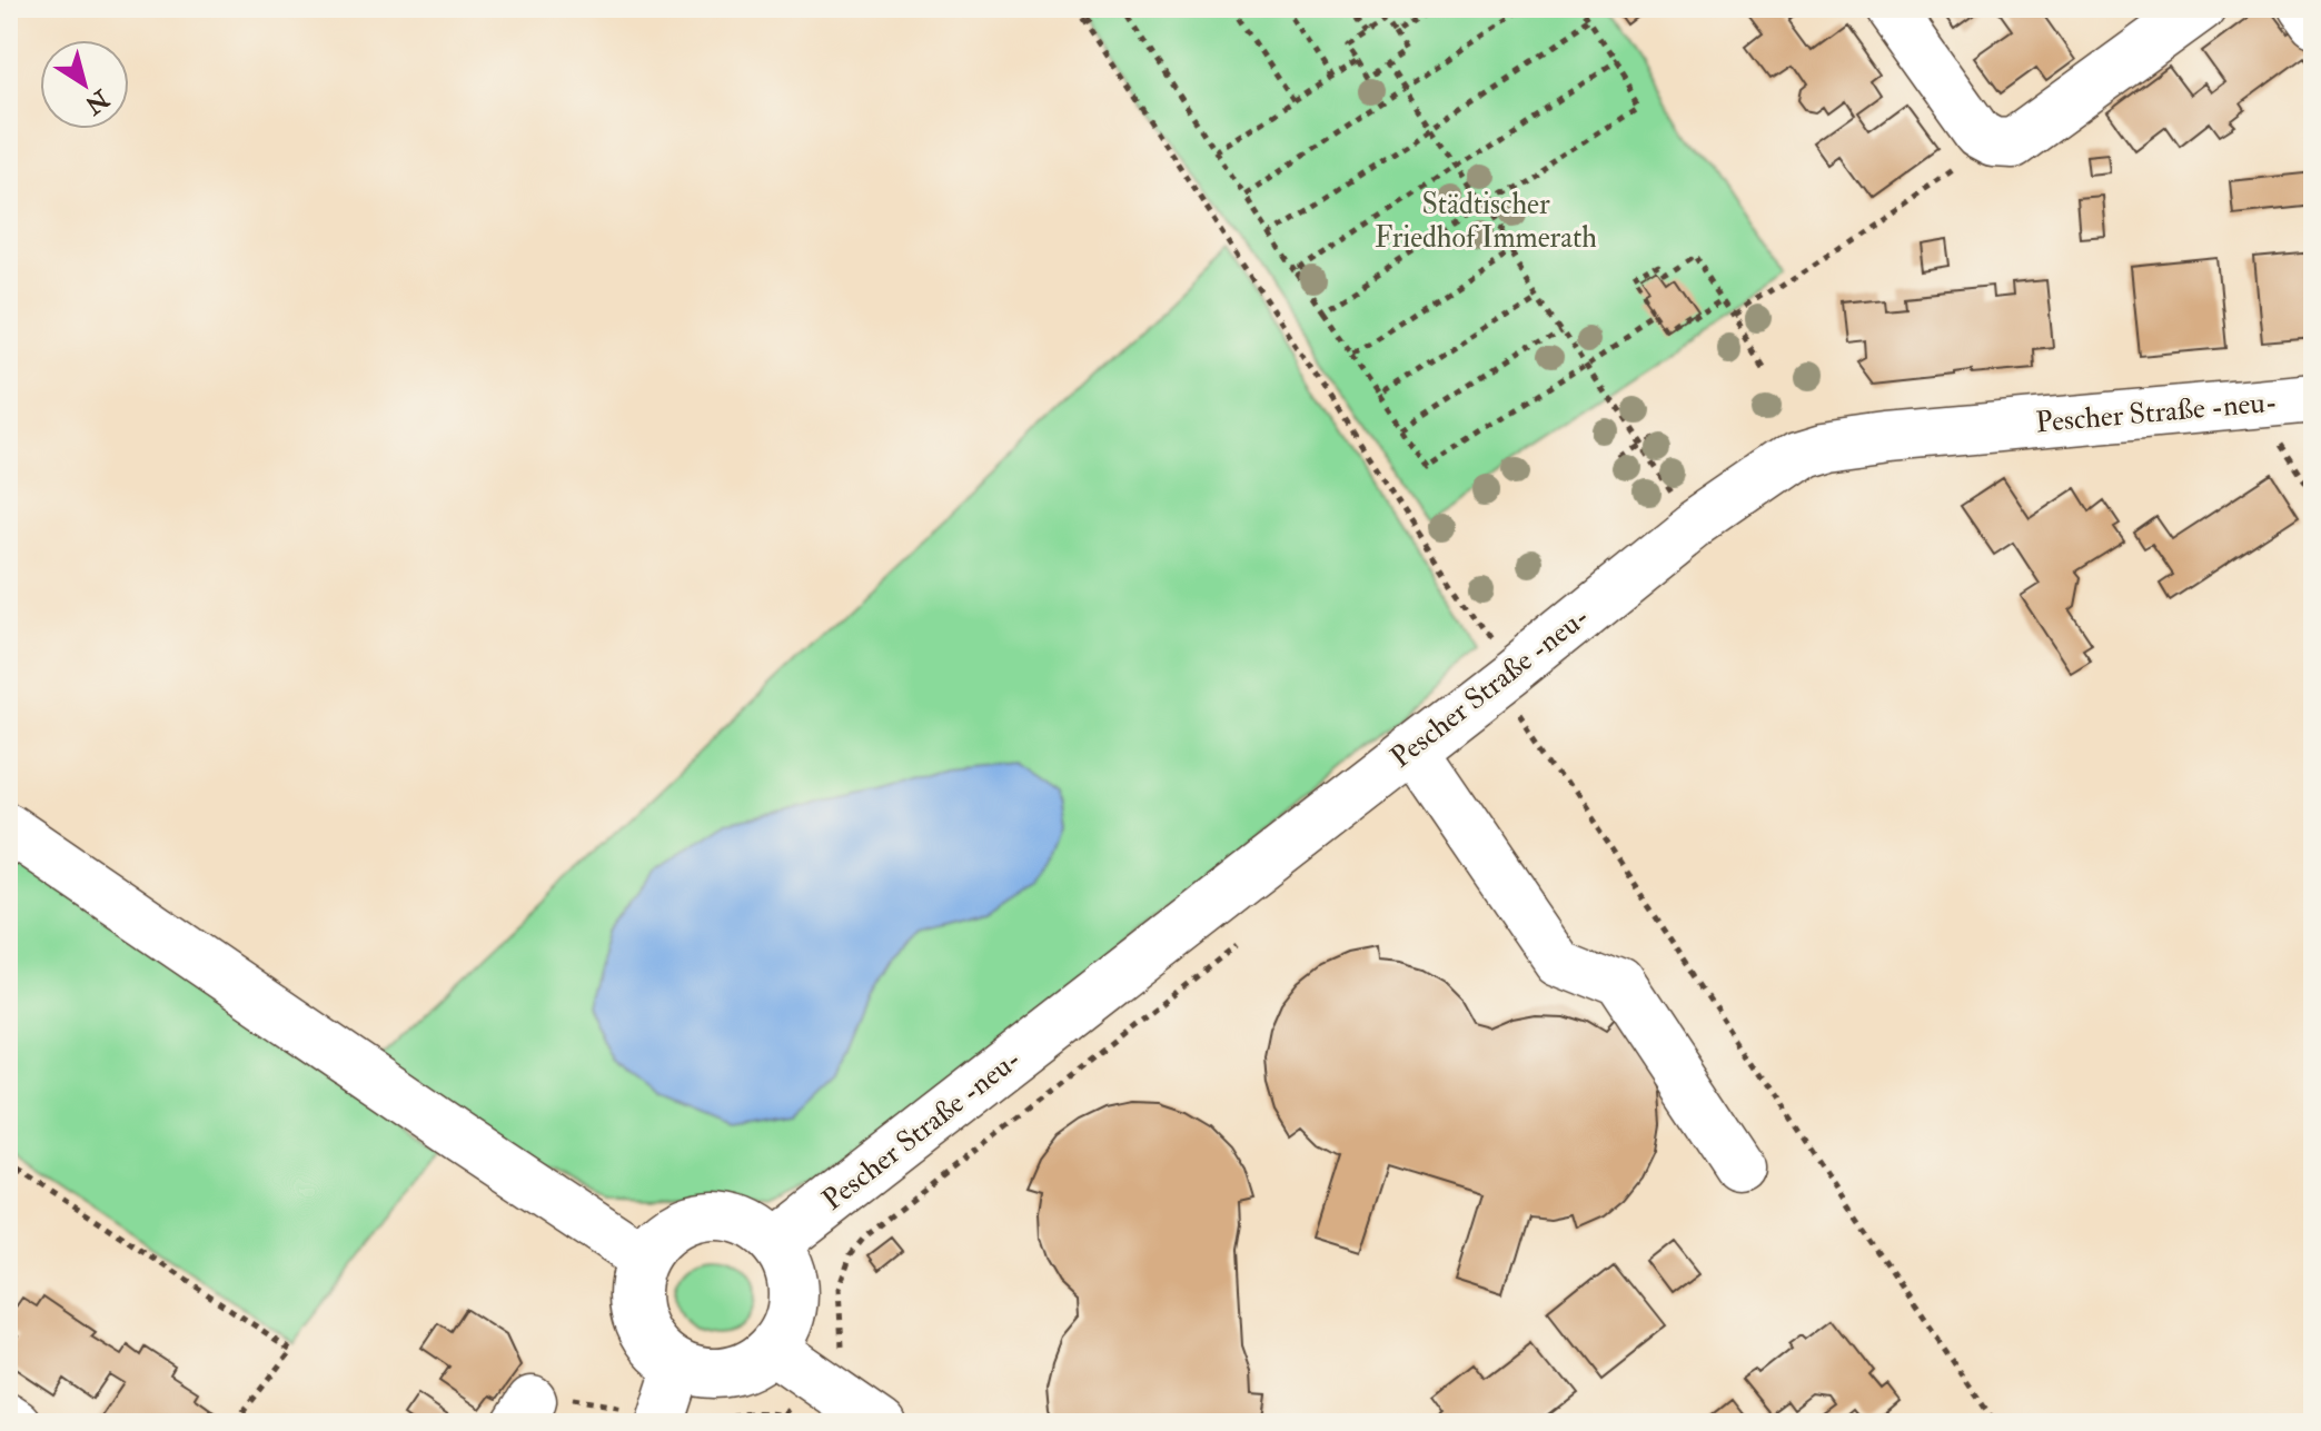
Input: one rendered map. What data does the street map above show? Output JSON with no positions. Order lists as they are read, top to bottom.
{
  "streets": {
    "street": ["Pescher Straße -neu-"]
  },
  "parks": ["Städtischer Friedhof Immerath"],
  "north": "bottom right"
}
